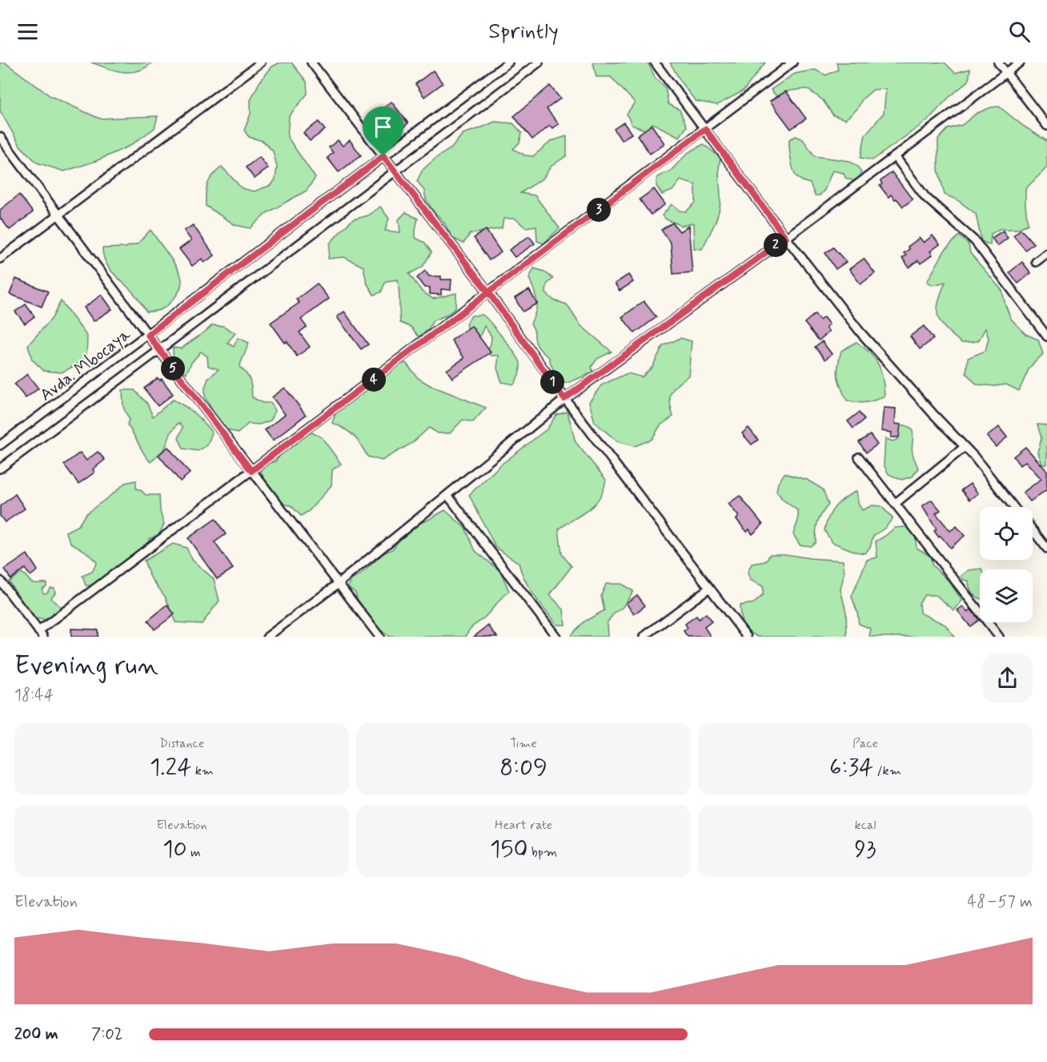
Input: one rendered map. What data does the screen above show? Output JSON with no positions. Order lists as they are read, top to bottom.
{
  "streets": {
    "street": ["Avda. Mbocaya"]
  },
  "page": {
    "header": "Sprintly",
    "pins": [
      "3",
      "2",
      "5",
      "4",
      "1"
    ],
    "heading": ["Evening run", "18:44"],
    "stats": [
      ["Distance", "1.24 km"],
      ["Time", "8:09"],
      ["Pace", "6:34 /km"],
      ["Elevation", "10 m"],
      ["Heart rate", "150 bpm"],
      ["kcal", "93"]
    ],
    "chart": ["Elevation", "48–57 m"],
    "list": [
      {
        "name": "200 m",
        "note": "7:02"
      }
    ]
  }
}
